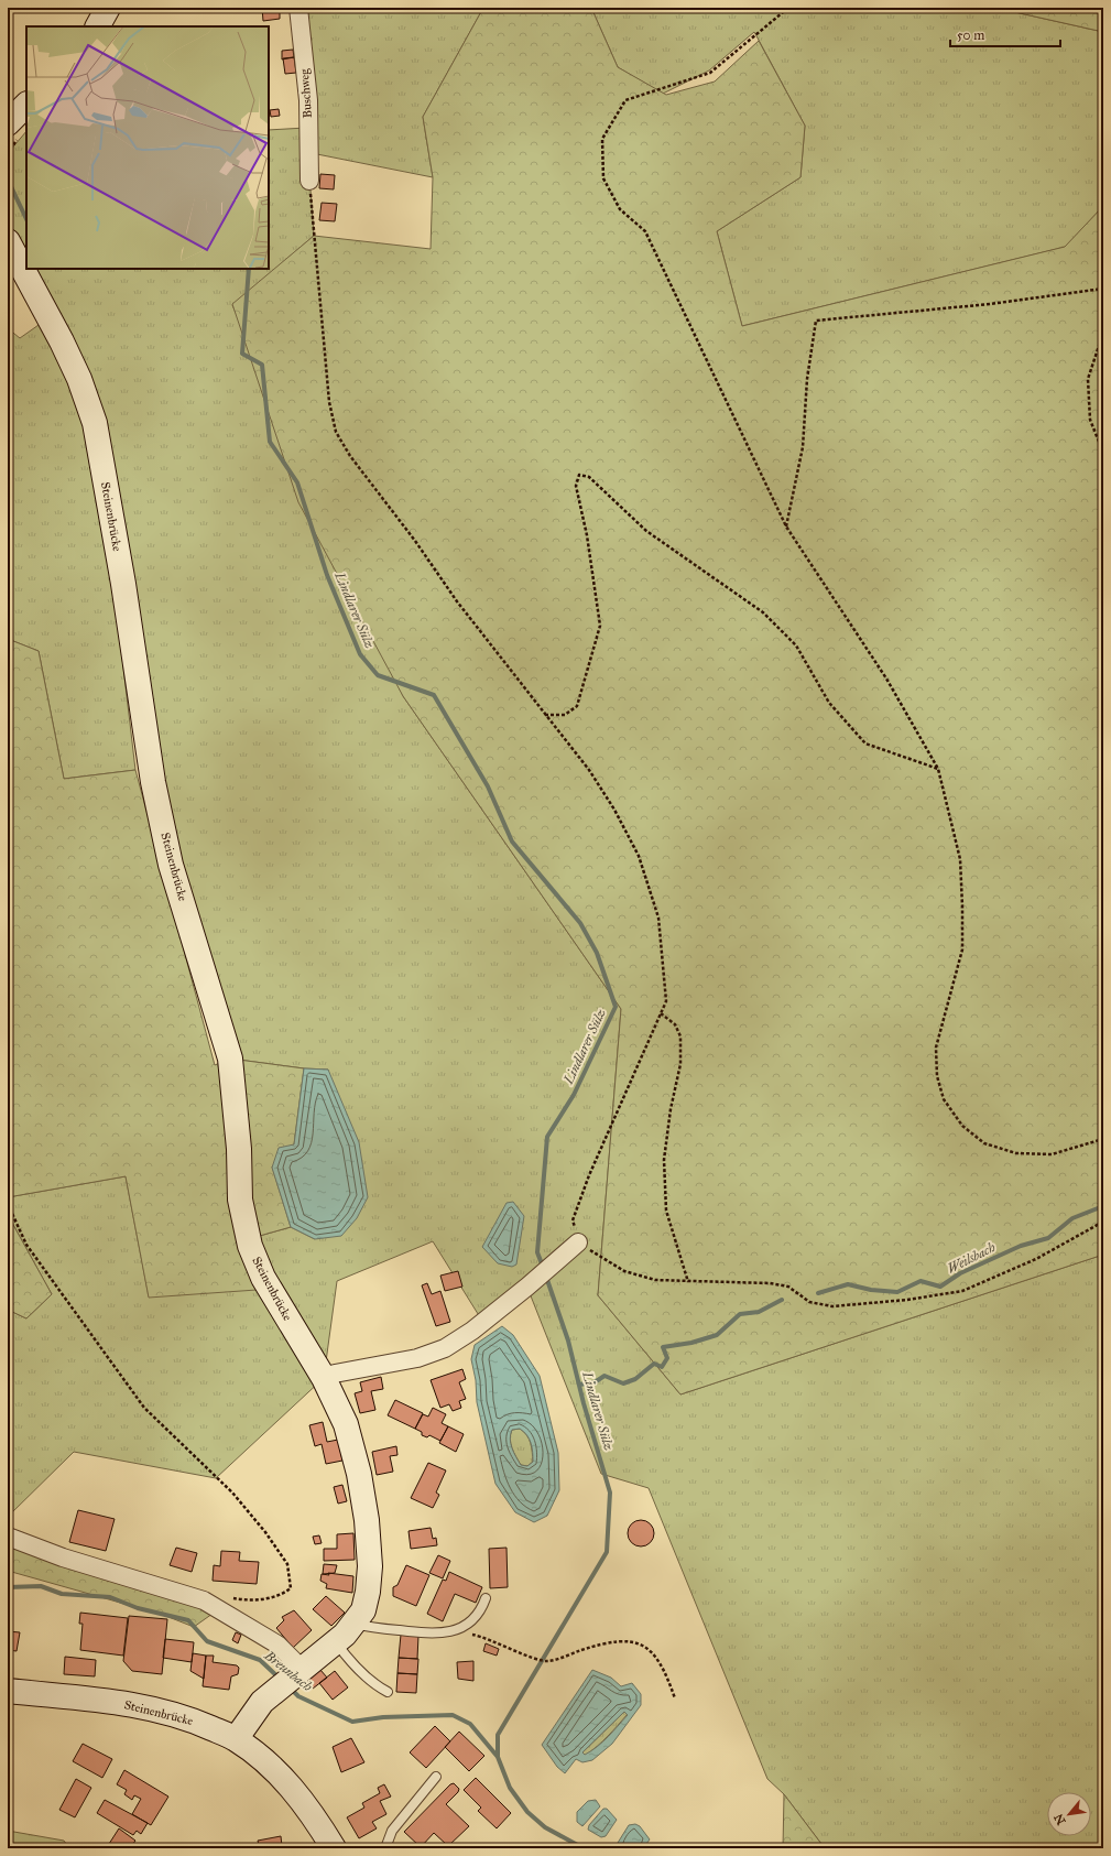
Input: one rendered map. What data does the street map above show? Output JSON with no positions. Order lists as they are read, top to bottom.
{
  "streets": {
    "main road": ["Steinenbrücke"],
    "street": ["Buschweg"]
  },
  "water": ["Lindlarer Sülz", "Weilsbach", "Breunbach"],
  "scale_bar": "50 m",
  "north": "bottom left"
}
